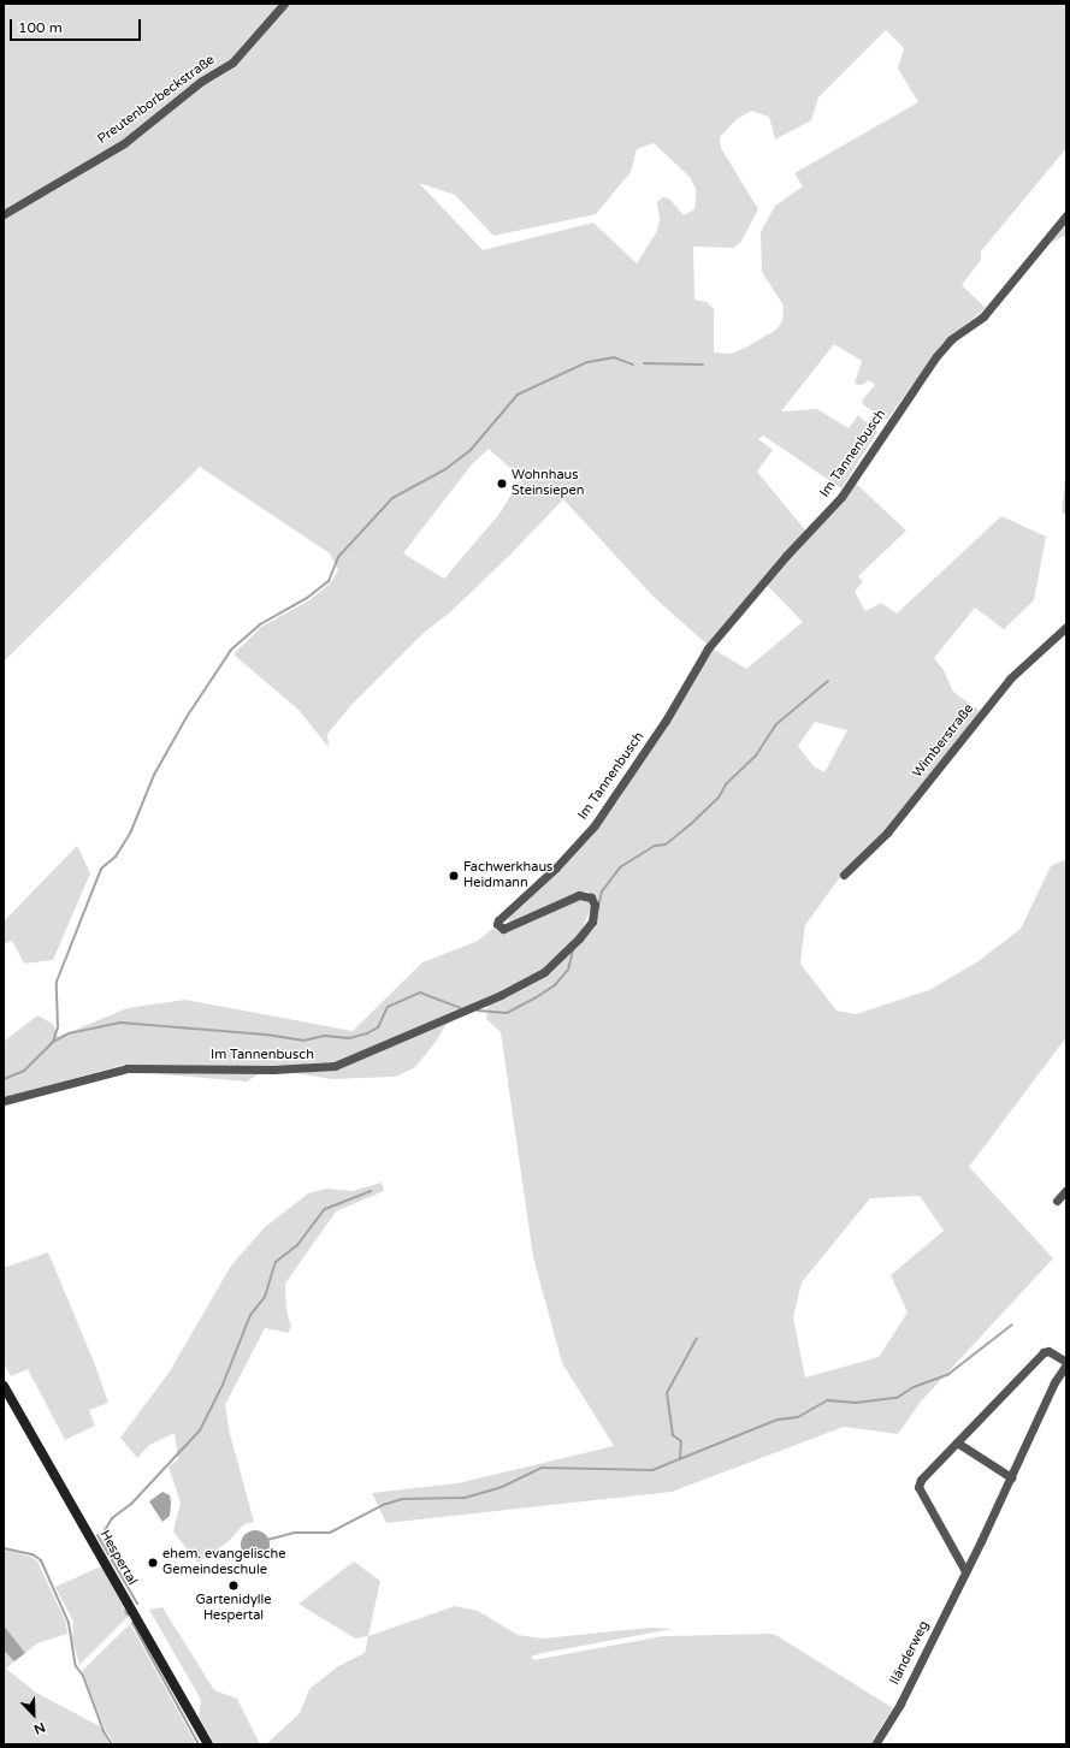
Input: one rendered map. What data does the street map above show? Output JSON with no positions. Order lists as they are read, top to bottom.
{
  "streets": {
    "main road": ["Hespertal"],
    "street": [
      "Preutenborbeckstraße",
      "Im Tannenbusch",
      "Wimberstraße",
      "Iländerweg"
    ]
  },
  "places": [
    "Wohnhaus Steinsiepen",
    "Fachwerkhaus Heidmann",
    "ehem. evangelische Gemeindeschule",
    "Gartenidylle Hespertal"
  ],
  "scale_bar": "100 m",
  "north": "bottom right"
}
